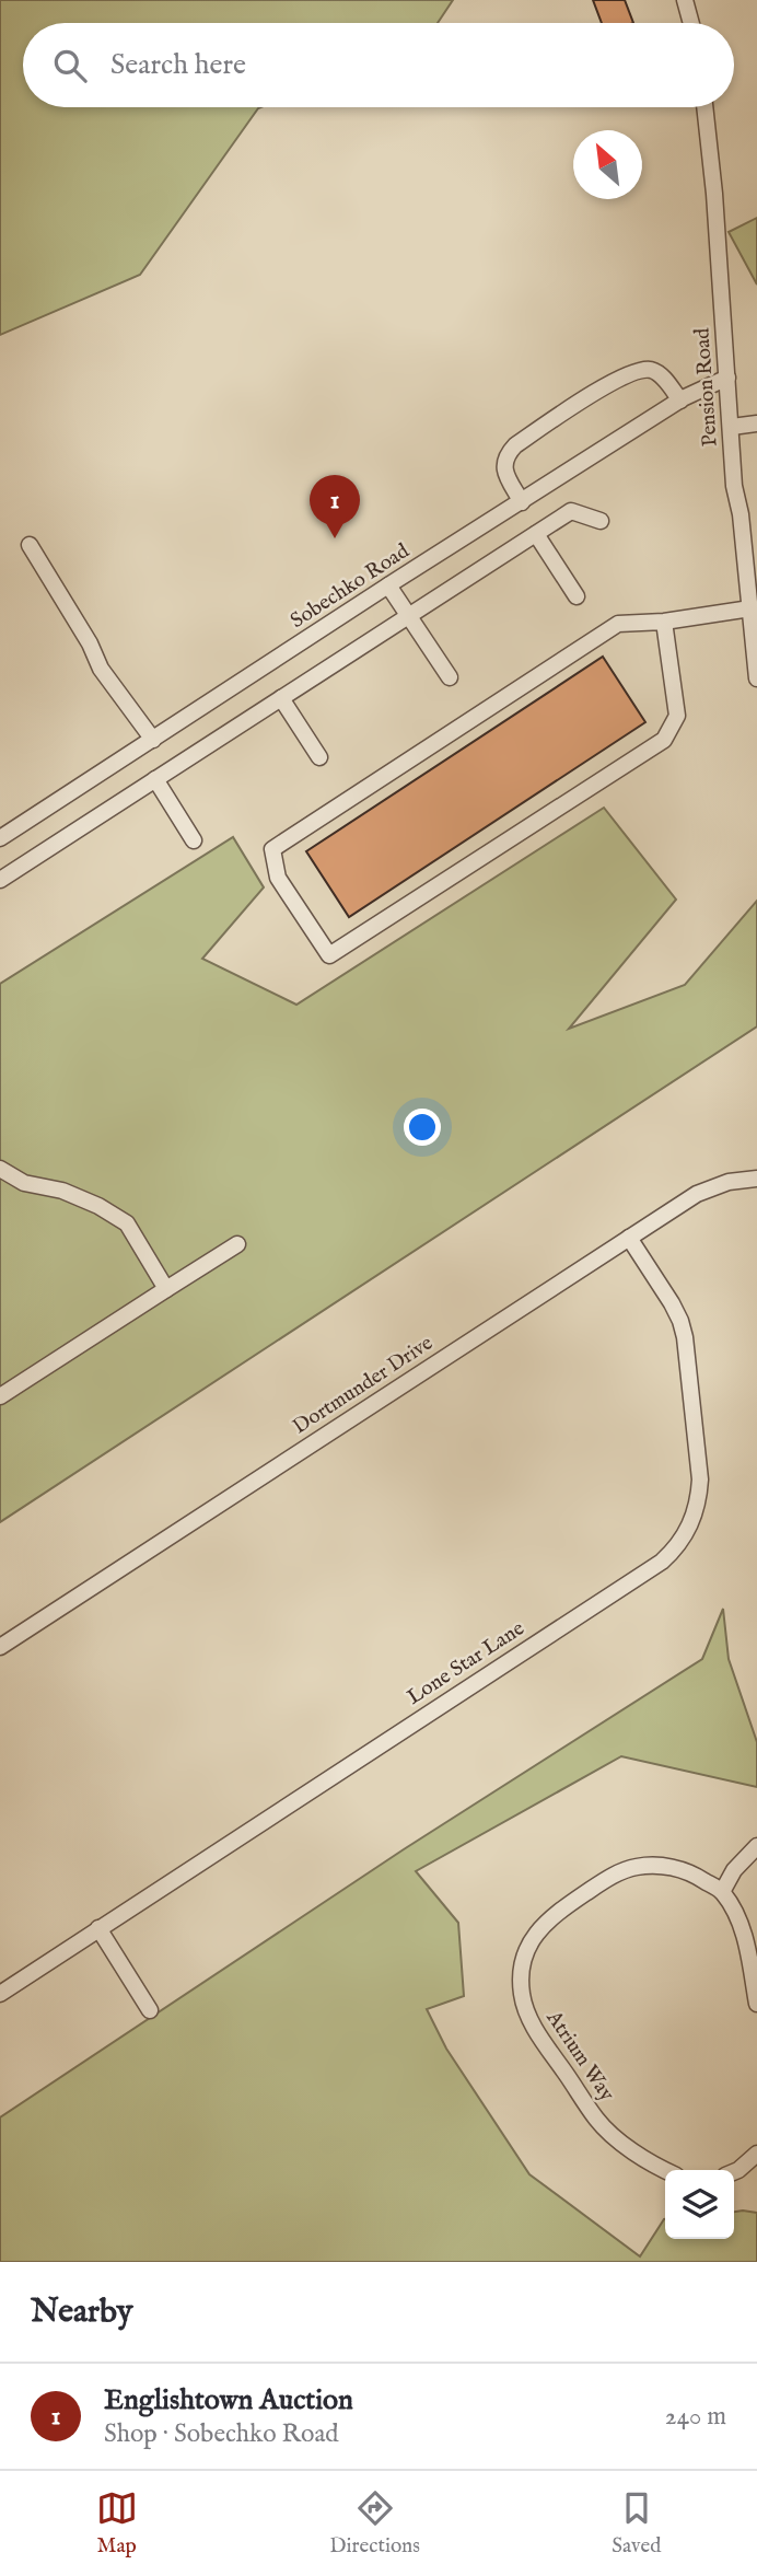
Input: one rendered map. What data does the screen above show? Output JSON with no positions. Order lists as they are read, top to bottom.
{
  "streets": {
    "street": [
      "Pension Road",
      "Sobechko Road",
      "Dortmunder Drive",
      "Lone Star Lane",
      "Atrium Way"
    ]
  },
  "crossings": [
    ["Pension Road", "Sobechko Road"],
    ["Dortmunder Drive", "Lone Star Lane"]
  ],
  "north": "top left",
  "page": {
    "search": "Search here",
    "pins": "1",
    "heading": "Nearby",
    "list": [
      {
        "mark": "1",
        "name": "Englishtown Auction",
        "note": "Shop · Sobechko Road",
        "value": "240 m"
      }
    ],
    "nav": ["Map", "Directions", "Saved"]
  }
}
